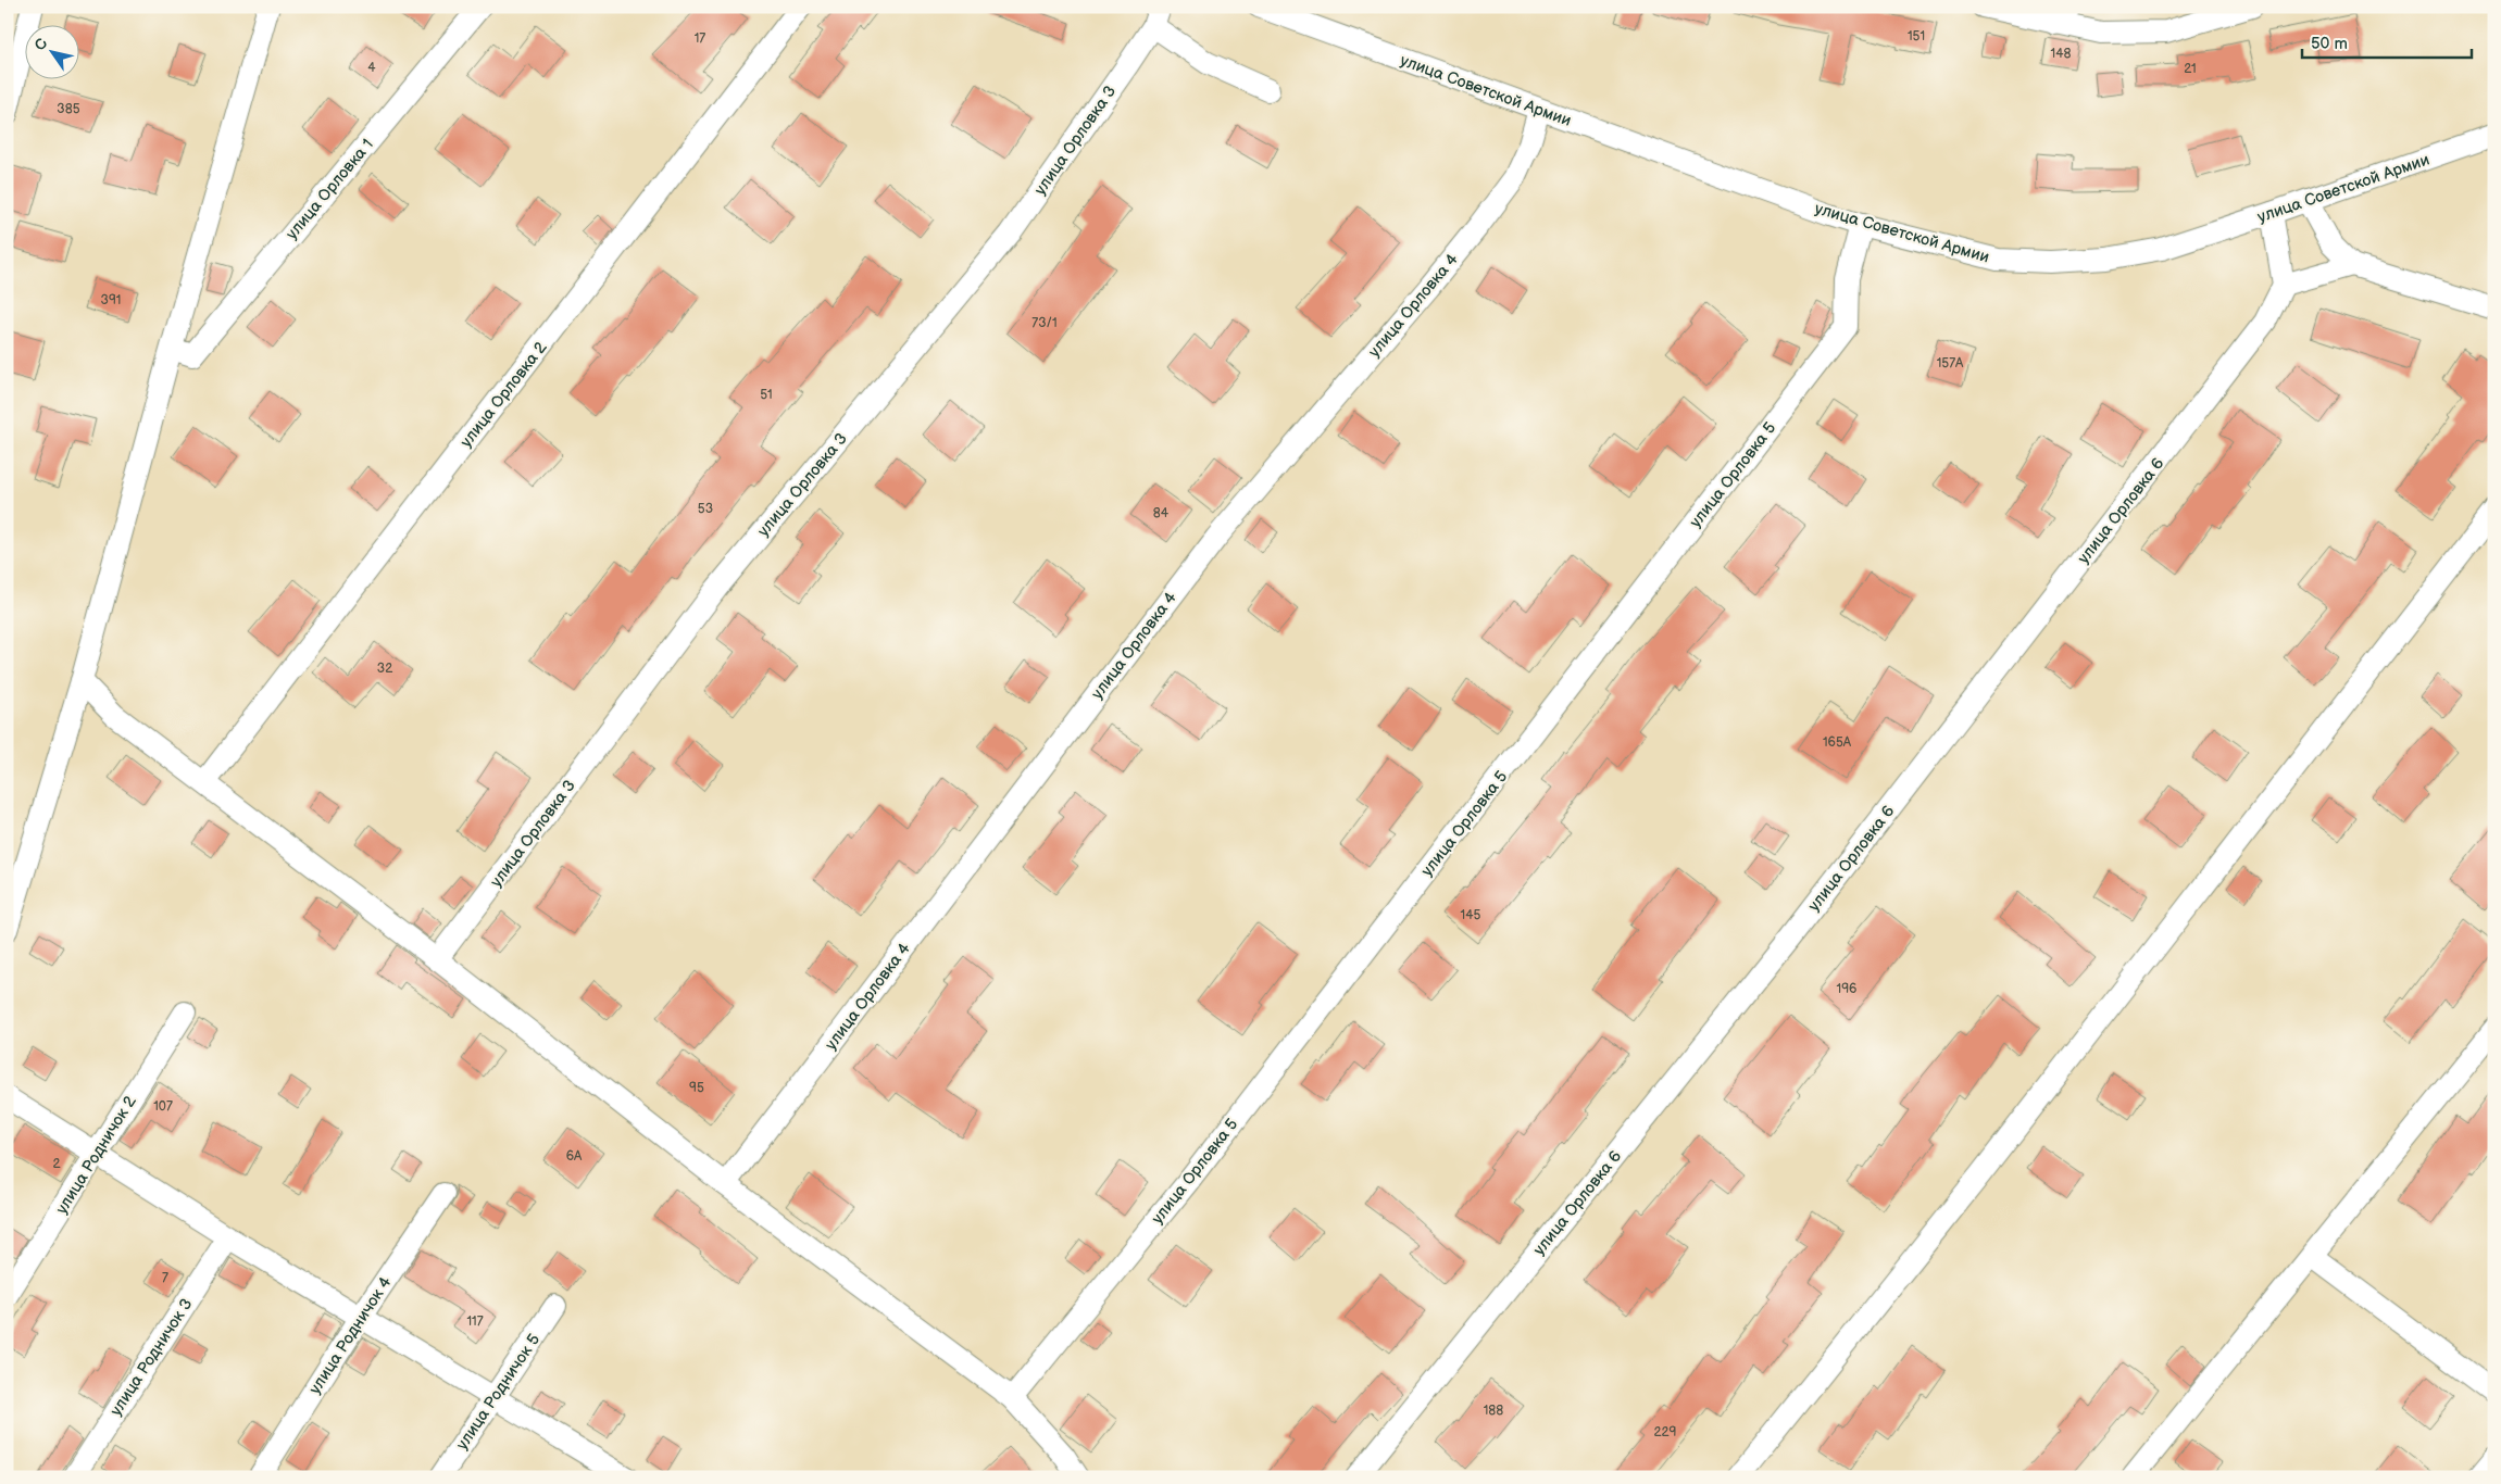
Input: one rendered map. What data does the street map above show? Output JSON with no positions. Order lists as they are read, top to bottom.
{
  "streets": {
    "street": [
      "улица Советской Армии",
      "улица Орловка 3",
      "улица Орловка 1",
      "улица Орловка 4",
      "улица Орловка 2",
      "улица Орловка 5",
      "улица Орловка 6",
      "улица Родничок 2",
      "улица Родничок 4",
      "улица Родничок 3",
      "улица Родничок 5"
    ]
  },
  "crossings": [
    ["улица Советской Армии", "улица Орловка 4"],
    ["улица Советской Армии", "улица Орловка 5"]
  ],
  "house_numbers": [
    "151",
    "17",
    "148",
    "4",
    "21",
    "385",
    "391",
    "73/1",
    "157А",
    "51",
    "53",
    "84",
    "32",
    "165А",
    "145",
    "196",
    "95",
    "107",
    "6А",
    "2",
    "7",
    "117",
    "188",
    "229"
  ],
  "scale_bar": "50 m",
  "north": "top left"
}
